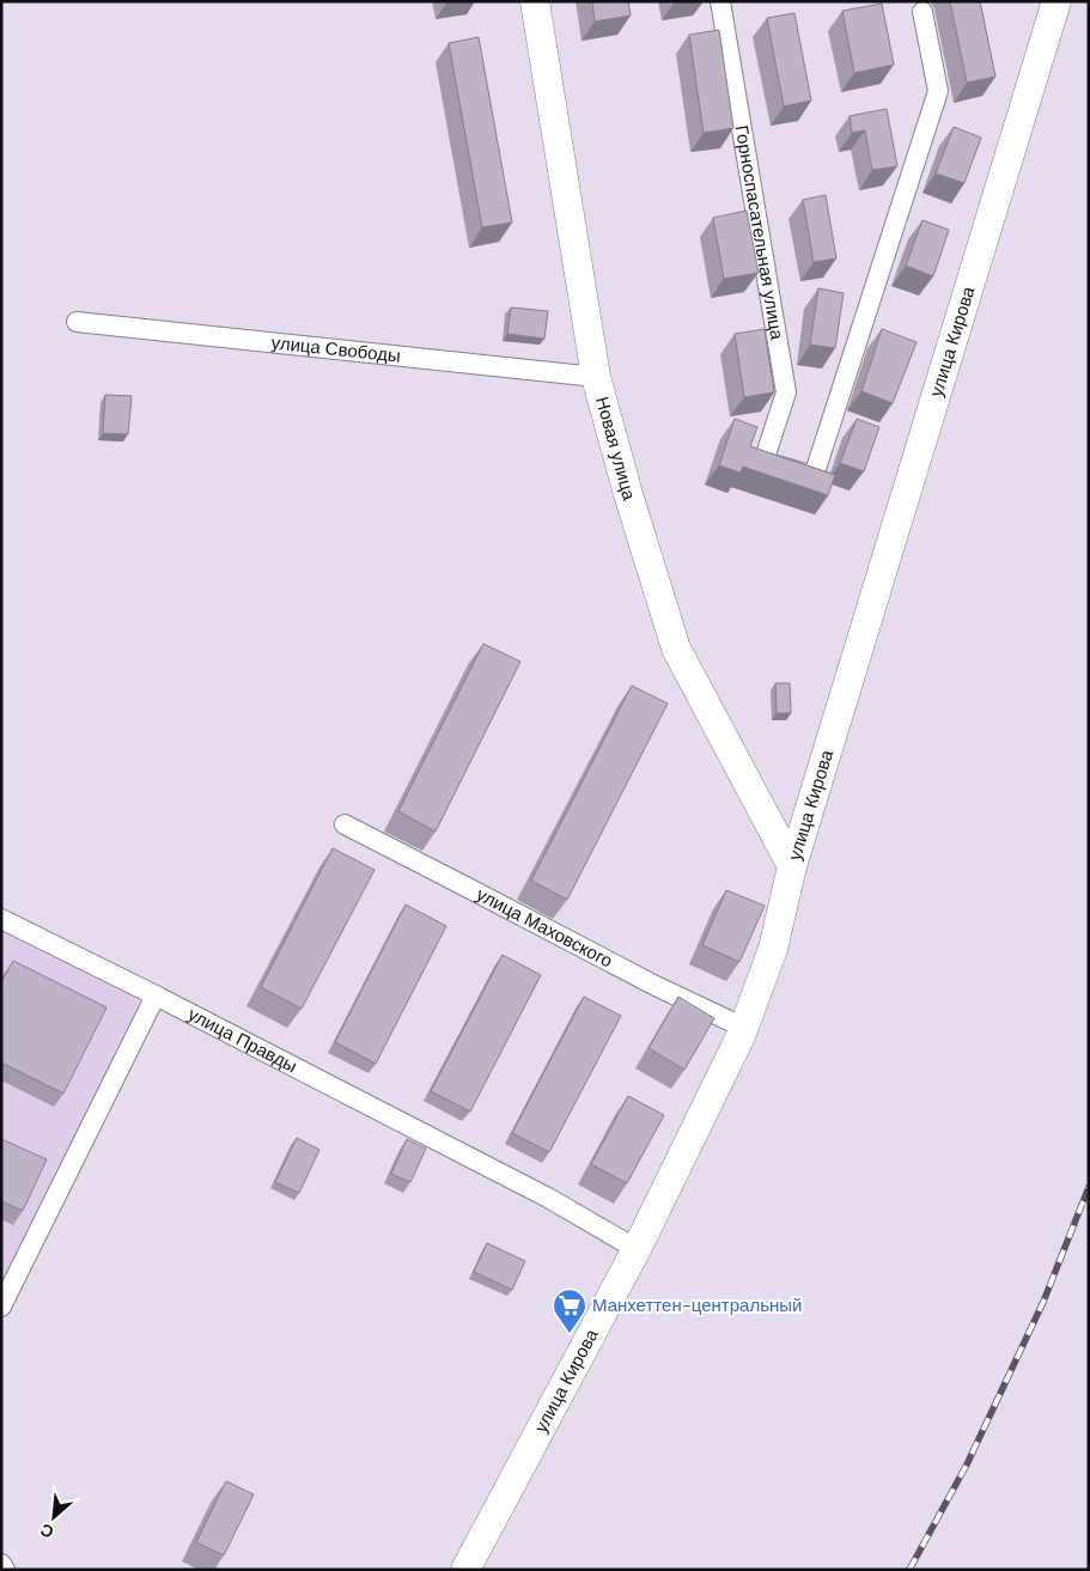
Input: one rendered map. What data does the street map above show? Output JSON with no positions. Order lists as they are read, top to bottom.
{
  "streets": {
    "main road": ["улица Кирова", "Новая улица"],
    "street": [
      "Горноспасательная улица",
      "улица Свободы",
      "улица Маховского",
      "улица Правды"
    ]
  },
  "crossings": [
    ["улица Кирова", "Новая улица"],
    ["улица Кирова", "улица Маховского"],
    ["улица Кирова", "улица Правды"],
    ["улица Свободы", "Новая улица"]
  ],
  "places": {
    "supermarket": ["Манхеттен-центральный"]
  },
  "north": "bottom left"
}
